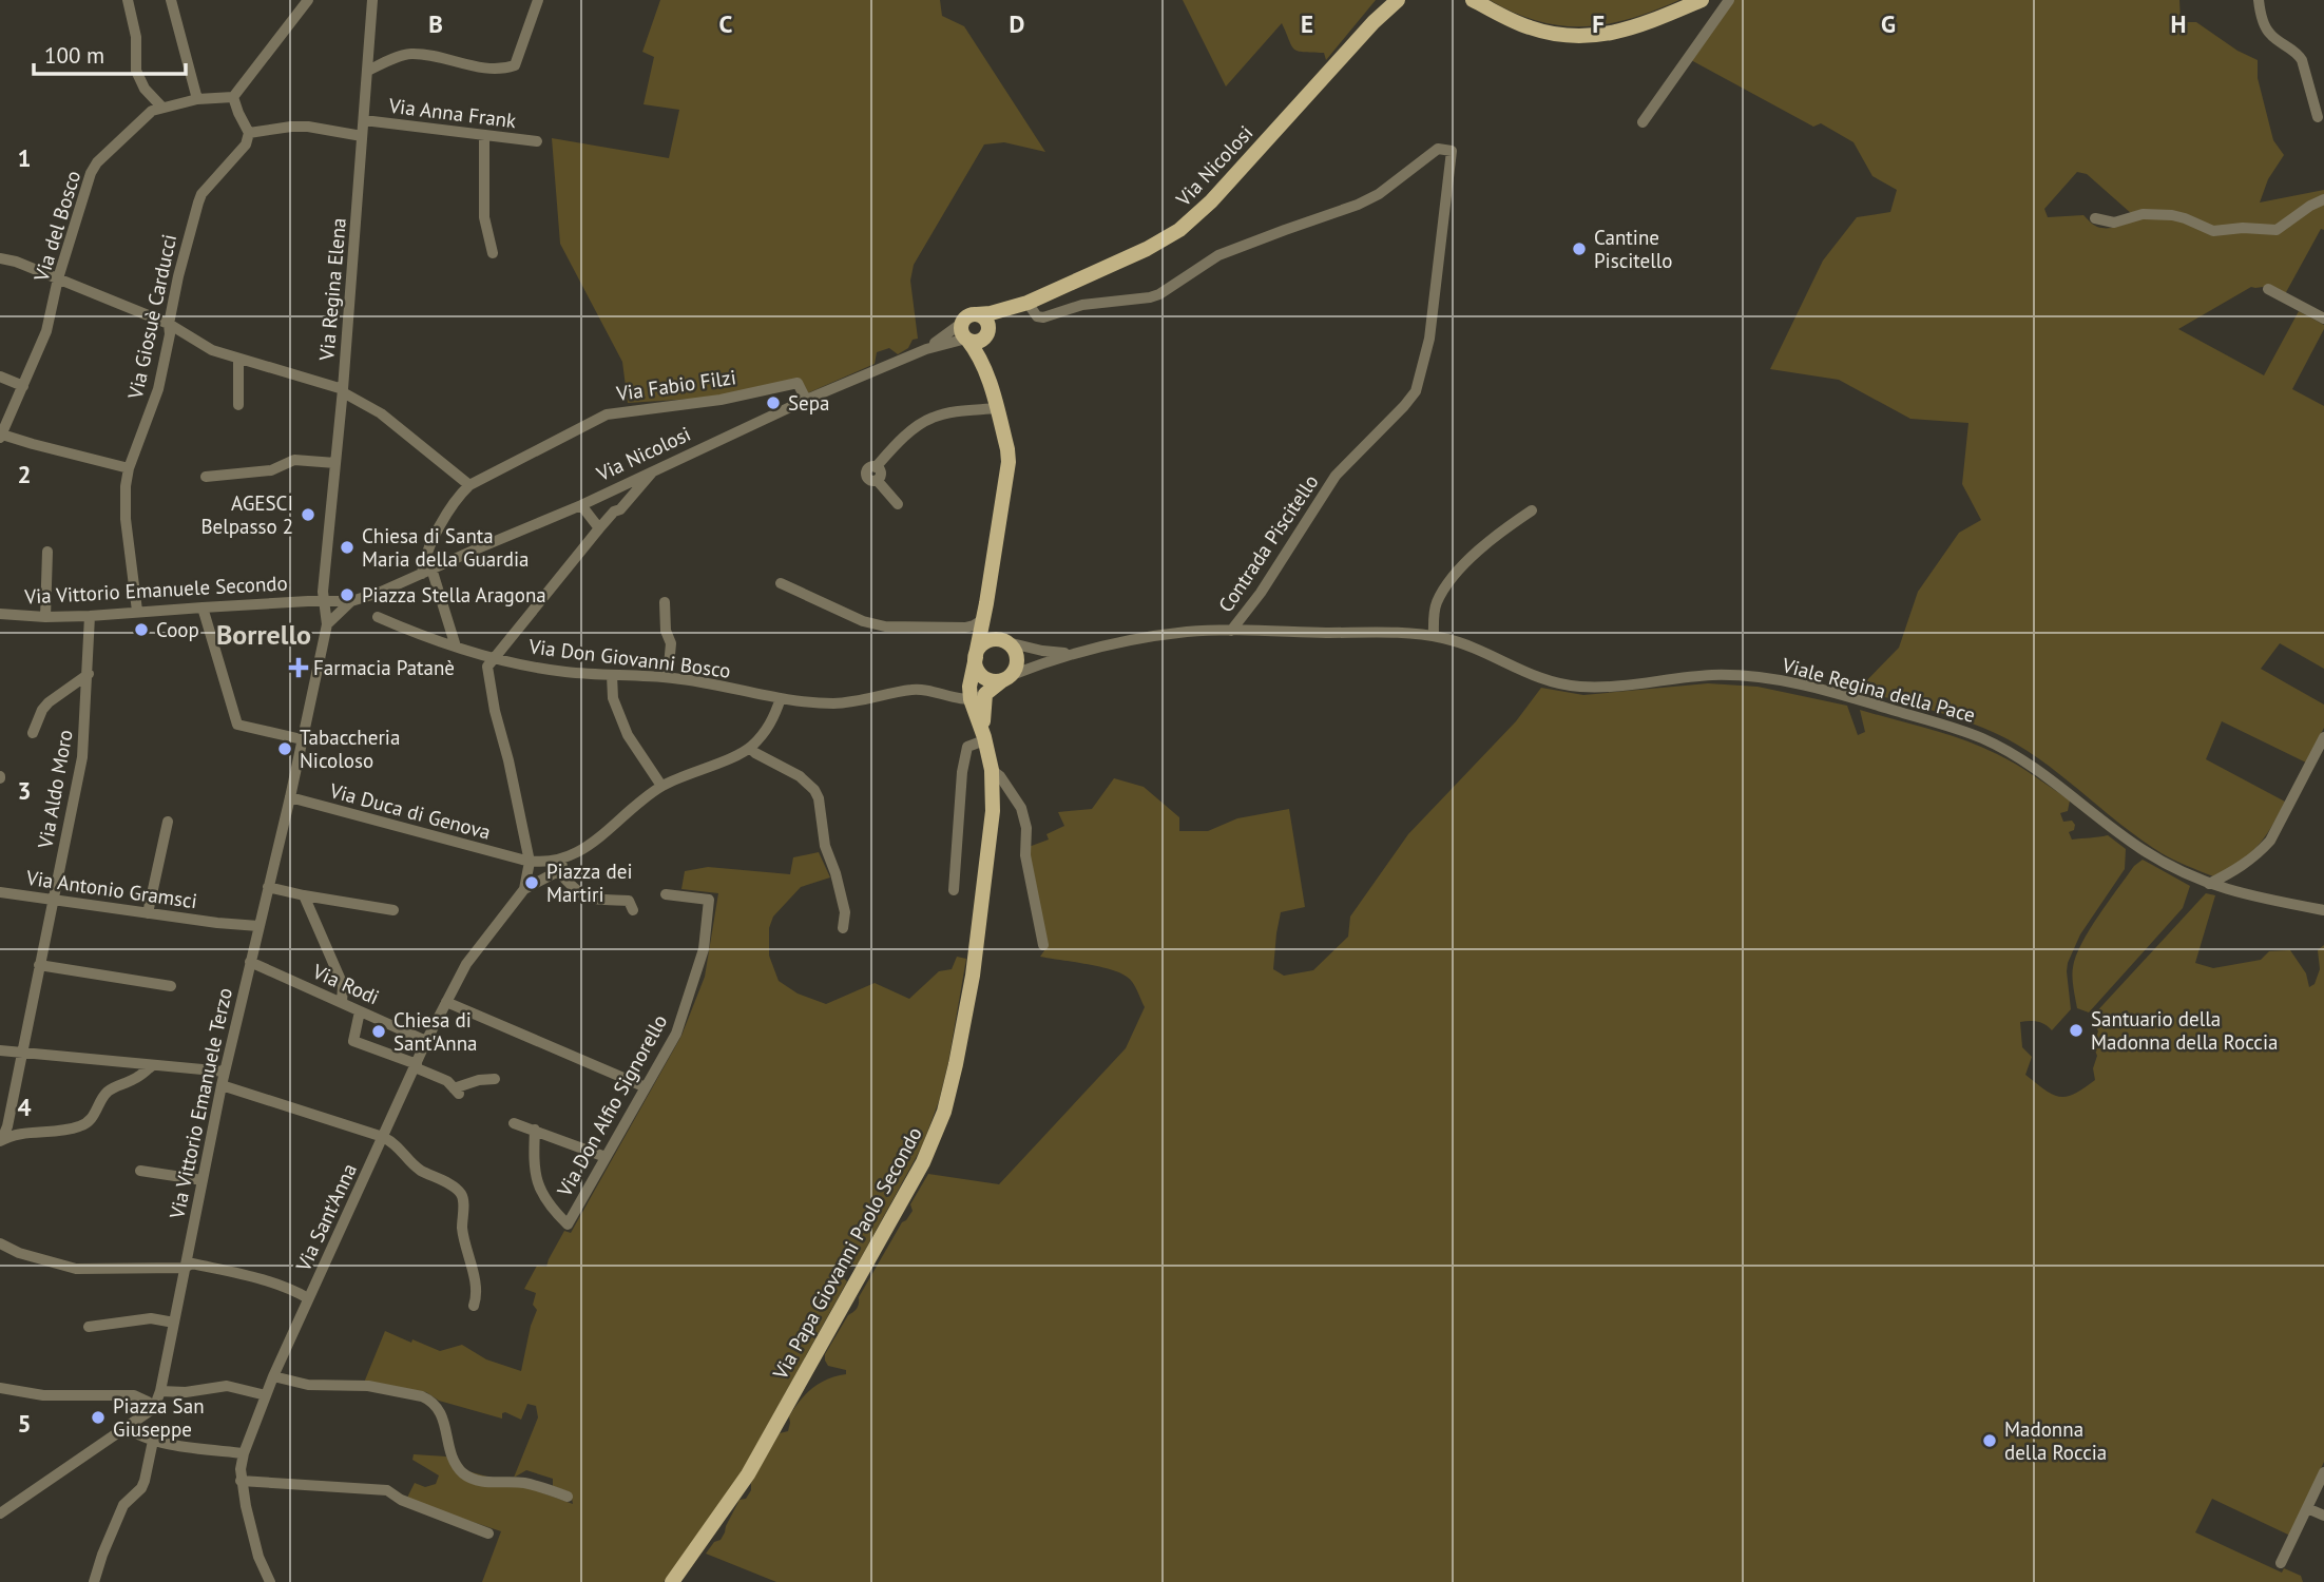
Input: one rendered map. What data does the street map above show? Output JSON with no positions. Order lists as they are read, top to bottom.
{
  "streets": {
    "main road": ["Via Nicolosi", "Via Papa Giovanni Paolo Secondo"],
    "street": [
      "Via Anna Frank",
      "Via del Bosco",
      "Via Regina Elena",
      "Via Giosuè Carducci",
      "Via Fabio Filzi",
      "Contrada Piscitello",
      "Via Vittorio Emanuele Secondo",
      "Via Don Giovanni Bosco",
      "Viale Regina della Pace",
      "Via Aldo Moro",
      "Via Duca di Genova",
      "Via Antonio Gramsci",
      "Via Rodi",
      "Via Vittorio Emanuele Terzo",
      "Via Don Alfio Signorello",
      "Via Sant'Anna"
    ]
  },
  "crossings": [
    ["Via Anna Frank", "Via Regina Elena"],
    ["Via Nicolosi", "Via Fabio Filzi"],
    ["Via Nicolosi", "Contrada Piscitello"],
    ["Via Nicolosi", "Via Vittorio Emanuele Secondo"],
    ["Via Regina Elena", "Via Vittorio Emanuele Secondo"],
    ["Via Regina Elena", "Via Vittorio Emanuele Terzo"],
    ["Via Giosuè Carducci", "Via Vittorio Emanuele Secondo"],
    ["Contrada Piscitello", "Viale Regina della Pace"],
    ["Via Vittorio Emanuele Secondo", "Via Aldo Moro"],
    ["Via Don Giovanni Bosco", "Via Papa Giovanni Paolo Secondo"],
    ["Via Aldo Moro", "Via Antonio Gramsci"],
    ["Via Duca di Genova", "Via Vittorio Emanuele Terzo"],
    ["Via Antonio Gramsci", "Via Vittorio Emanuele Terzo"],
    ["Via Rodi", "Via Vittorio Emanuele Terzo"],
    ["Via Rodi", "Via Sant'Anna"]
  ],
  "districts": ["Borrello"],
  "places": {
    "other": [
      "Cantine Piscitello",
      "Sepa",
      "AGESCI Belpasso 2",
      "Chiesa di Santa Maria della Guardia",
      "Piazza Stella Aragona",
      "Coop",
      "Tabaccheria Nicoloso",
      "Piazza dei Martiri",
      "Santuario della Madonna della Roccia",
      "Chiesa di Sant'Anna",
      "Piazza San Giuseppe",
      "Madonna della Roccia"
    ],
    "health": ["Farmacia Patanè"]
  },
  "scale_bar": "100 m",
  "grid": {
    "columns": [
      "B",
      "C",
      "D",
      "E",
      "F",
      "G",
      "H"
    ],
    "rows": [
      "1",
      "2",
      "3",
      "4",
      "5"
    ]
  }
}
